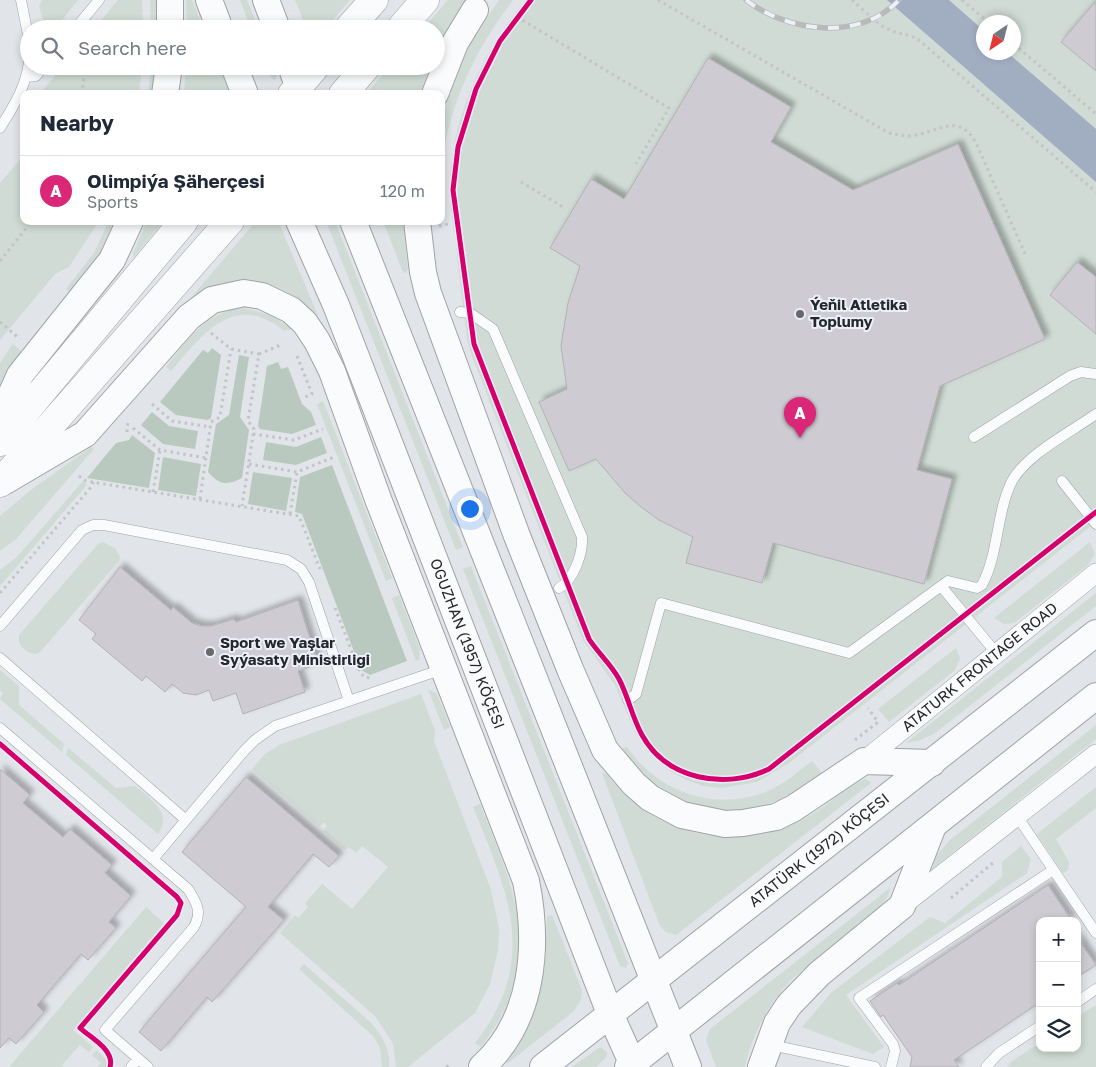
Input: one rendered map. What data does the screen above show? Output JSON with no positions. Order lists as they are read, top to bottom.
{
  "streets": {
    "main road": ["OGUZHAN (1957) KÖÇESI", "ATATÜRK (1972) KÖÇESI"],
    "street": ["ATATURK FRONTAGE ROAD"]
  },
  "crossings": [
    ["OGUZHAN (1957) KÖÇESI", "ATATÜRK (1972) KÖÇESI"]
  ],
  "places": ["Ýeňil Atletika Toplumy", "Sport we Yaşlar Syýasaty Ministirligi"],
  "north": "bottom left",
  "page": {
    "search": "Search here",
    "heading": "Nearby",
    "list": [
      {
        "mark": "A",
        "name": "Olimpiýa Şäherçesi",
        "note": "Sports",
        "value": "120 m"
      }
    ],
    "pins": "A",
    "map_buttons": ["+", "−"]
  }
}
